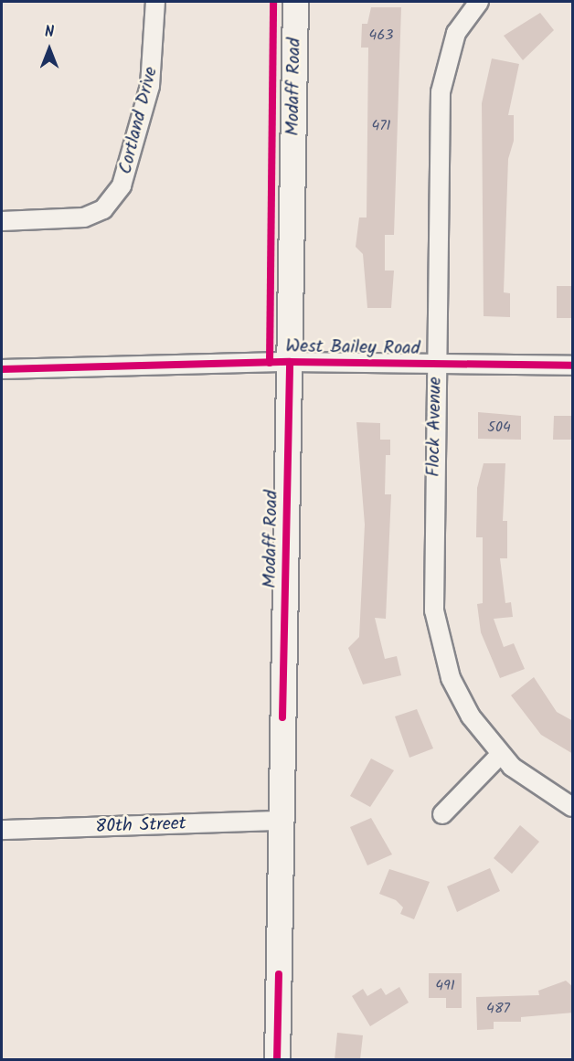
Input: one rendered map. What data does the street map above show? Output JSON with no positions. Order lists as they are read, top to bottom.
{
  "streets": {
    "street": [
      "Modaff Road",
      "Cortland Drive",
      "West Bailey Road",
      "Flock Avenue",
      "80th Street"
    ]
  },
  "crossings": [
    ["Modaff Road", "West Bailey Road"],
    ["Modaff Road", "80th Street"],
    ["West Bailey Road", "Flock Avenue"]
  ],
  "house_numbers": [
    "463",
    "471",
    "504",
    "491",
    "487"
  ],
  "north": "top"
}
